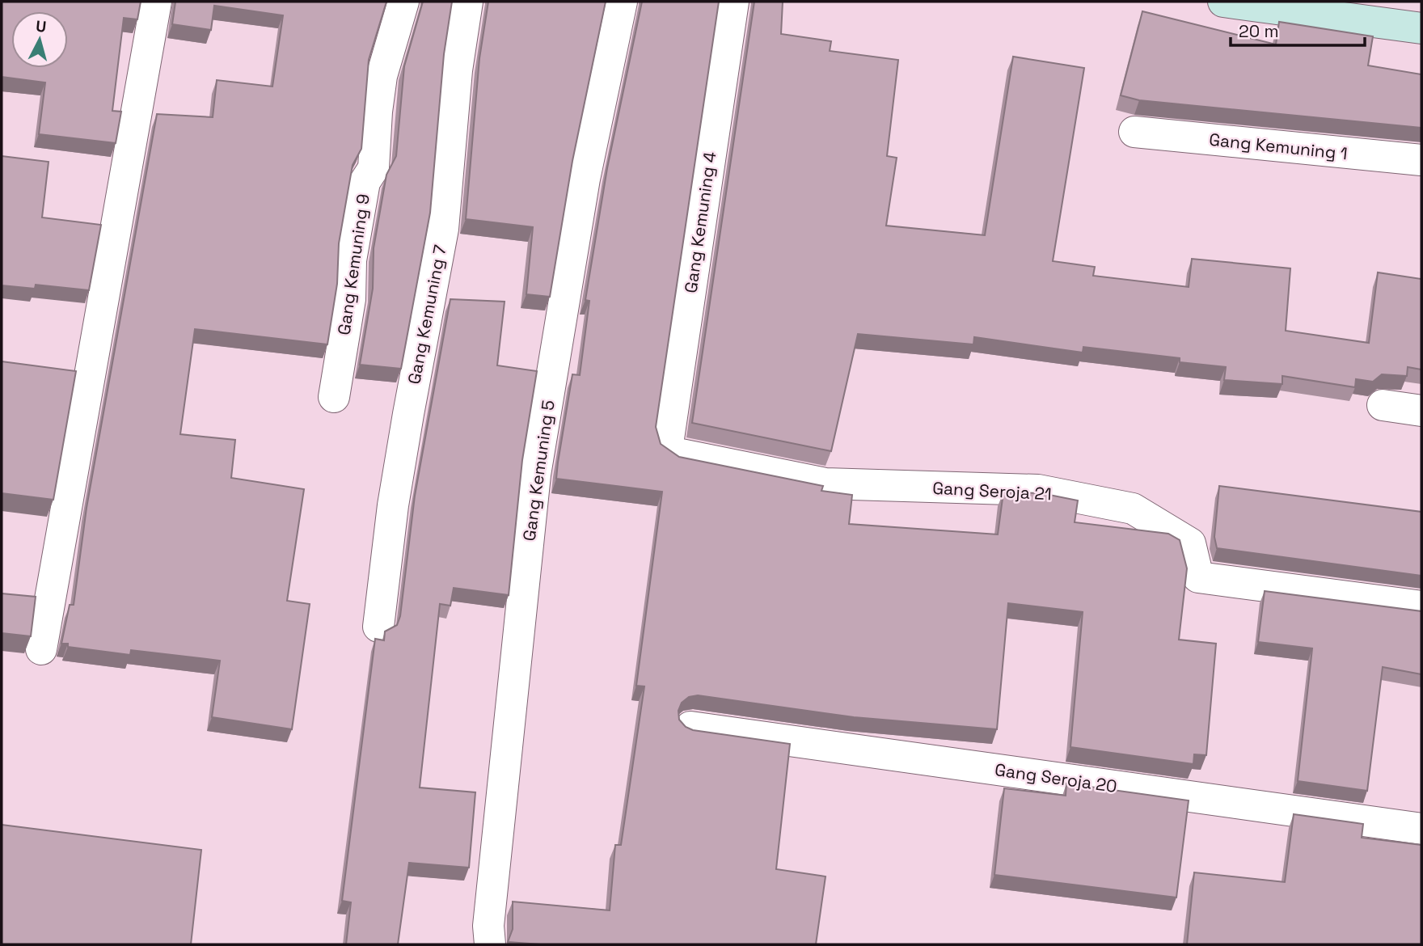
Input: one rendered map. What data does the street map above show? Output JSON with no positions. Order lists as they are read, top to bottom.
{
  "streets": {
    "street": [
      "Gang Kemuning 1",
      "Gang Kemuning 4",
      "Gang Kemuning 9",
      "Gang Kemuning 7",
      "Gang Kemuning 5",
      "Gang Seroja 21",
      "Gang Seroja 20"
    ]
  },
  "crossings": [
    ["Gang Kemuning 4", "Gang Seroja 21"]
  ],
  "scale_bar": "20 m",
  "north": "top"
}
